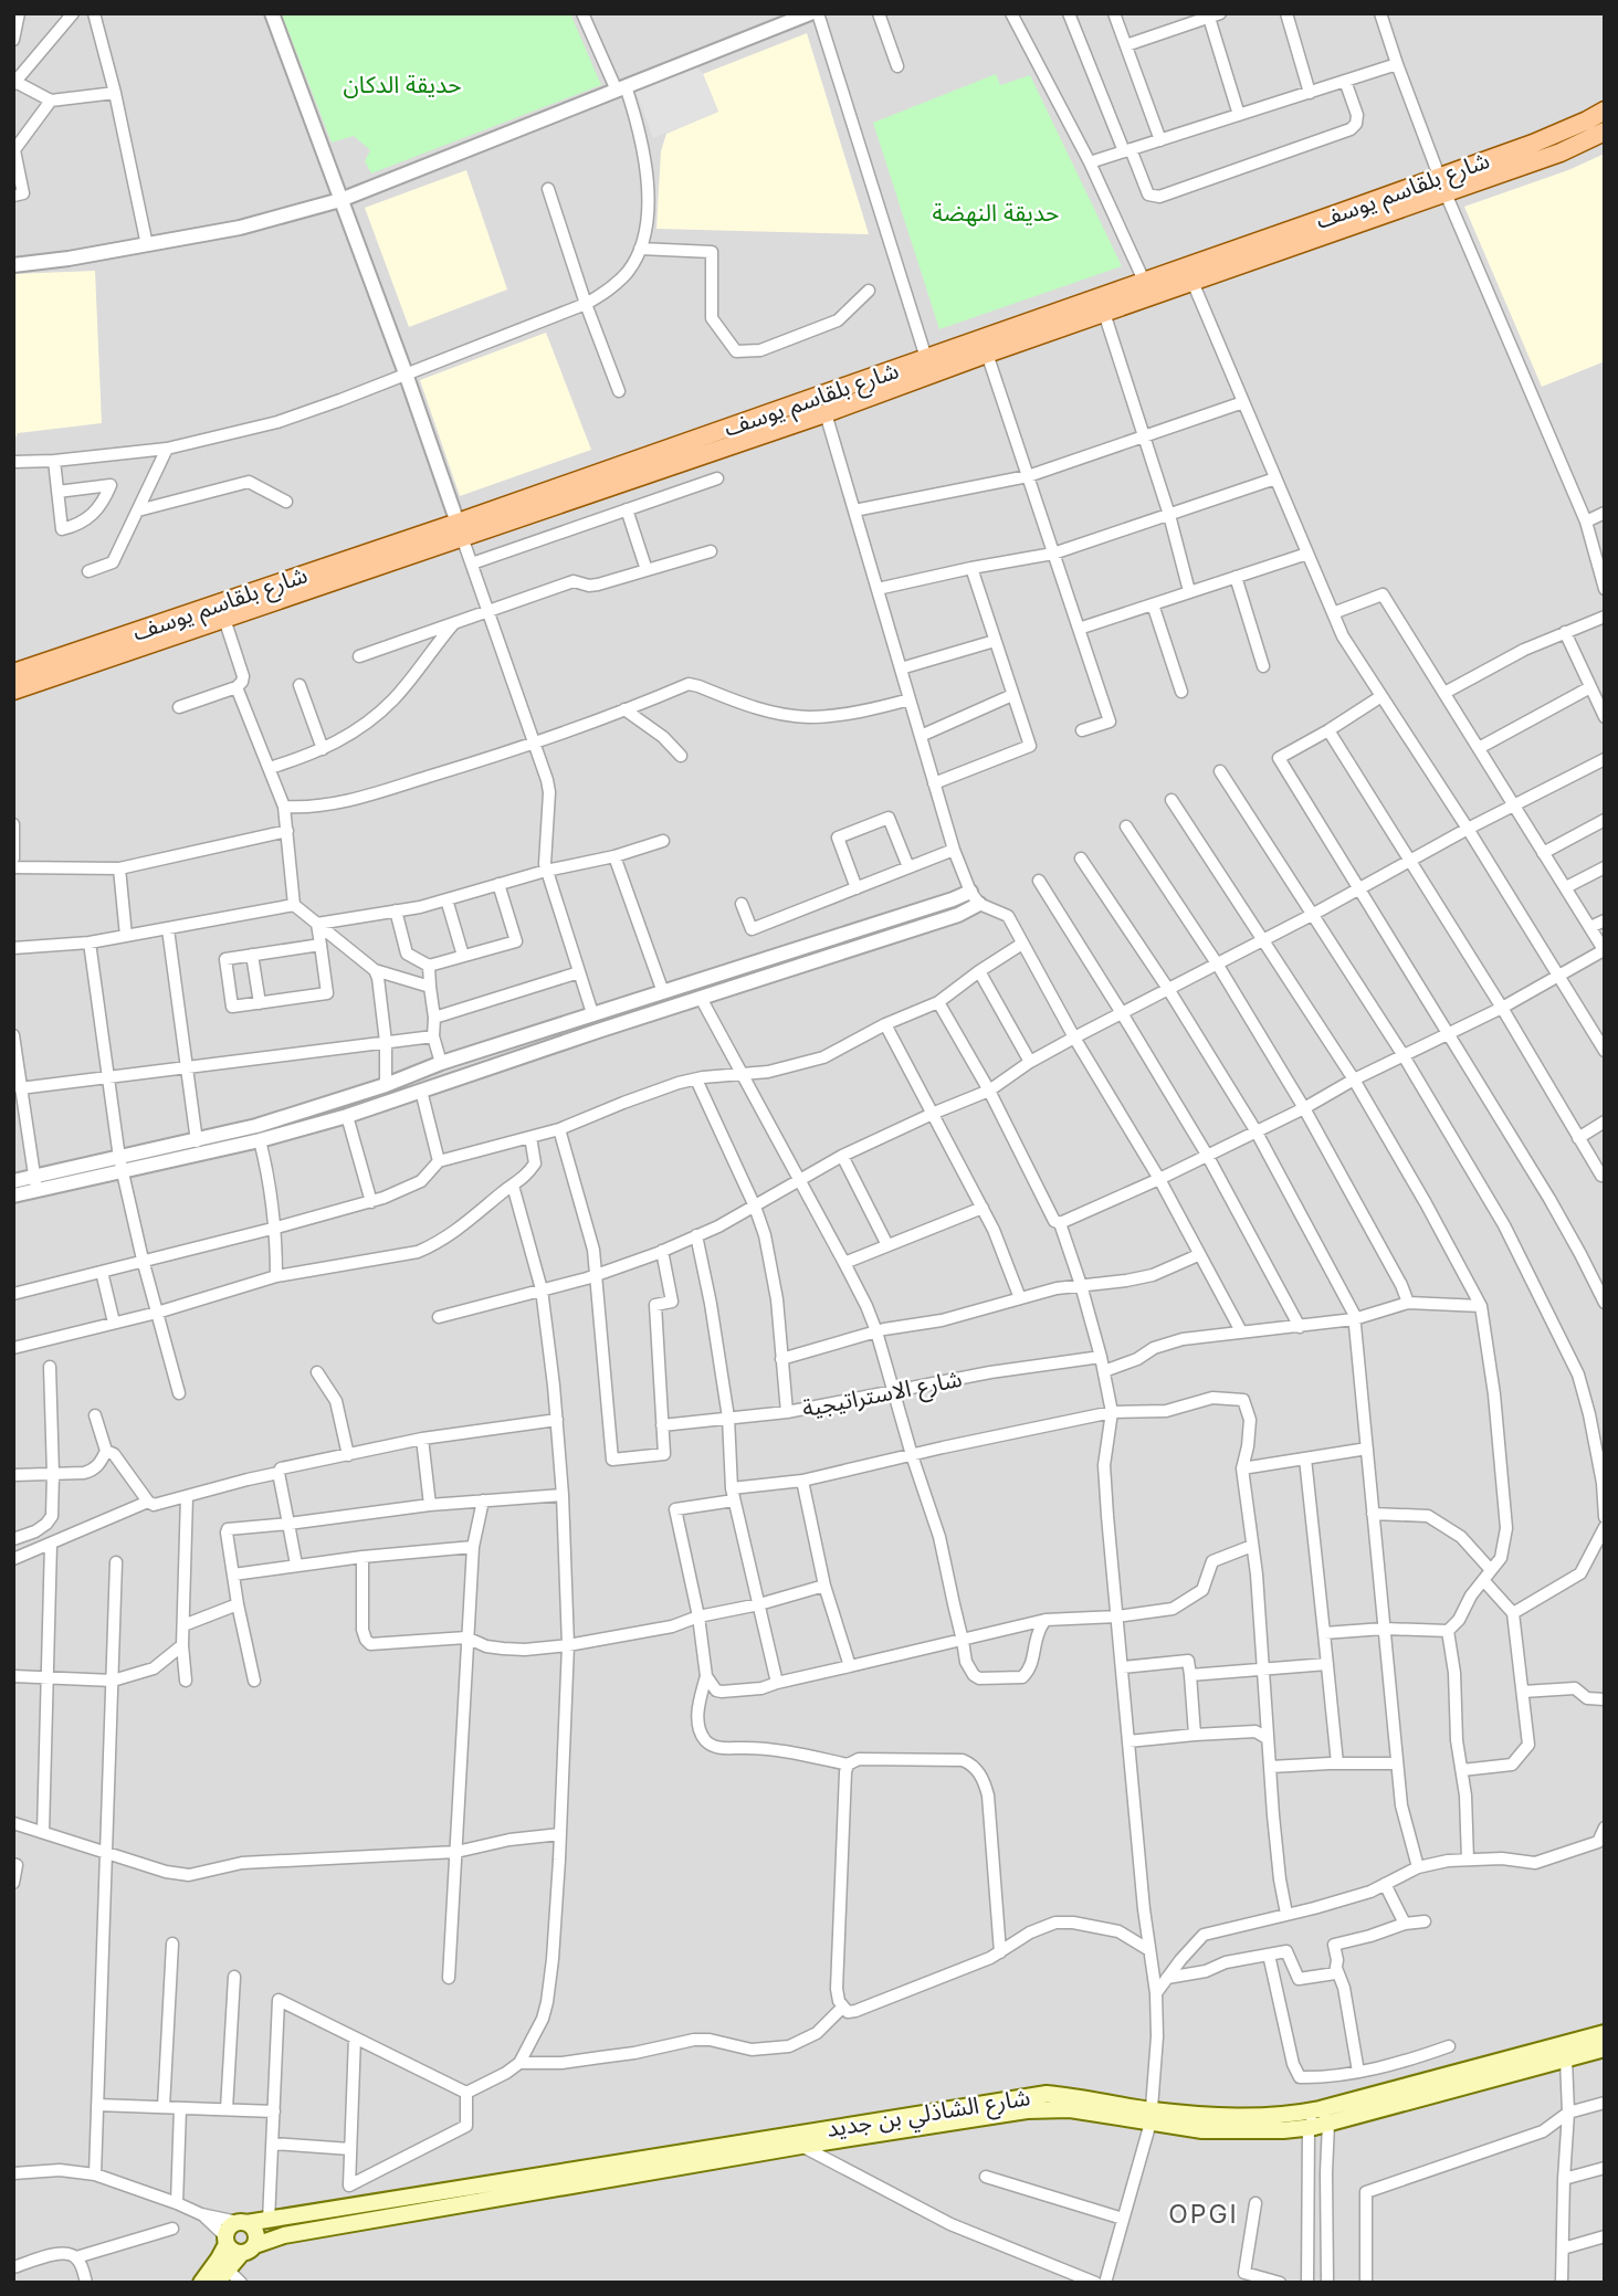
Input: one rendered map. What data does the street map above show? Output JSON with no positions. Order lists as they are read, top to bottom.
{
  "streets": {
    "main road": ["شارع بلقاسم يوسف", "شارع الشاذلي بن جديد"],
    "street": ["شارع الاستراتيجية"]
  },
  "districts": ["OPGI"],
  "parks": ["حديقة الدكان", "حديقة النهضة"]
}
